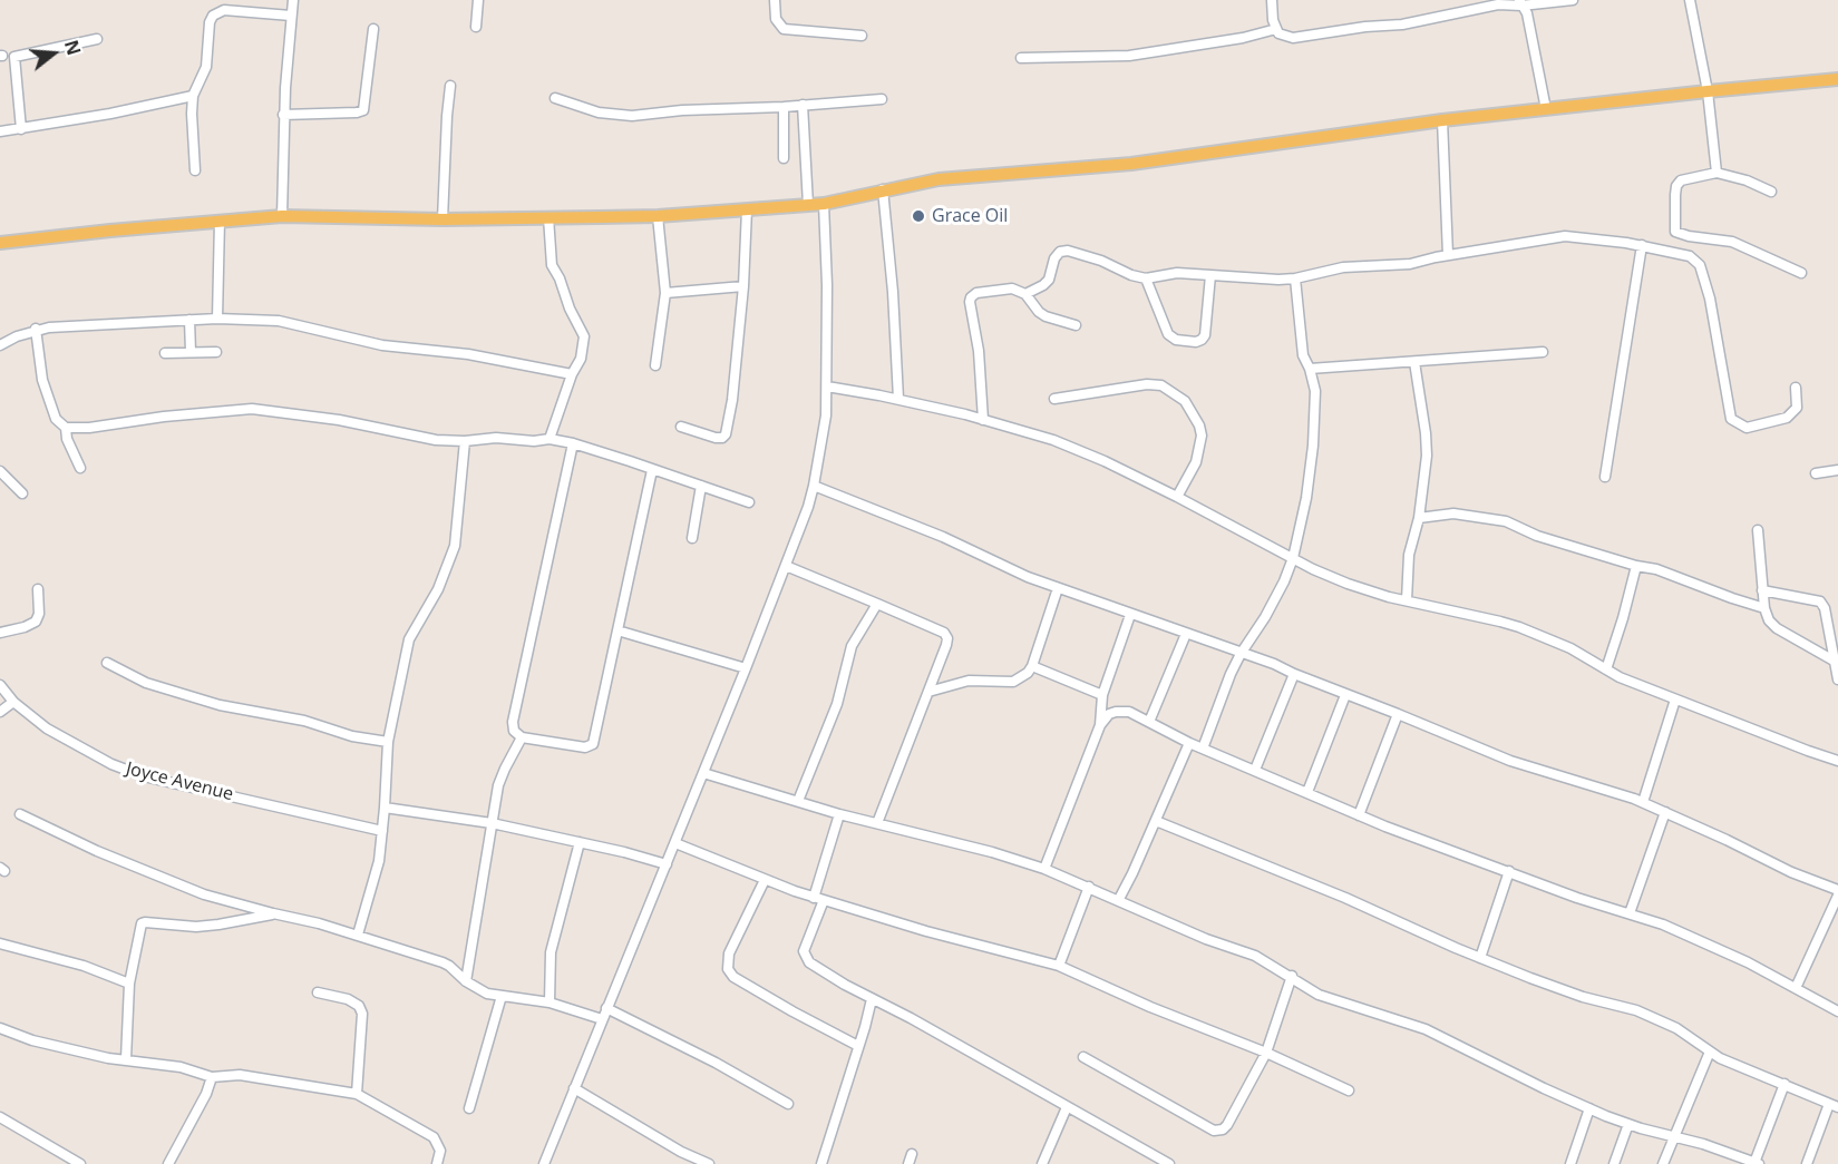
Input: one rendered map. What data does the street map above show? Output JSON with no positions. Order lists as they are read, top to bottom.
{
  "streets": {
    "street": ["Joyce Avenue"]
  },
  "places": ["Grace Oil"],
  "north": "right"
}
